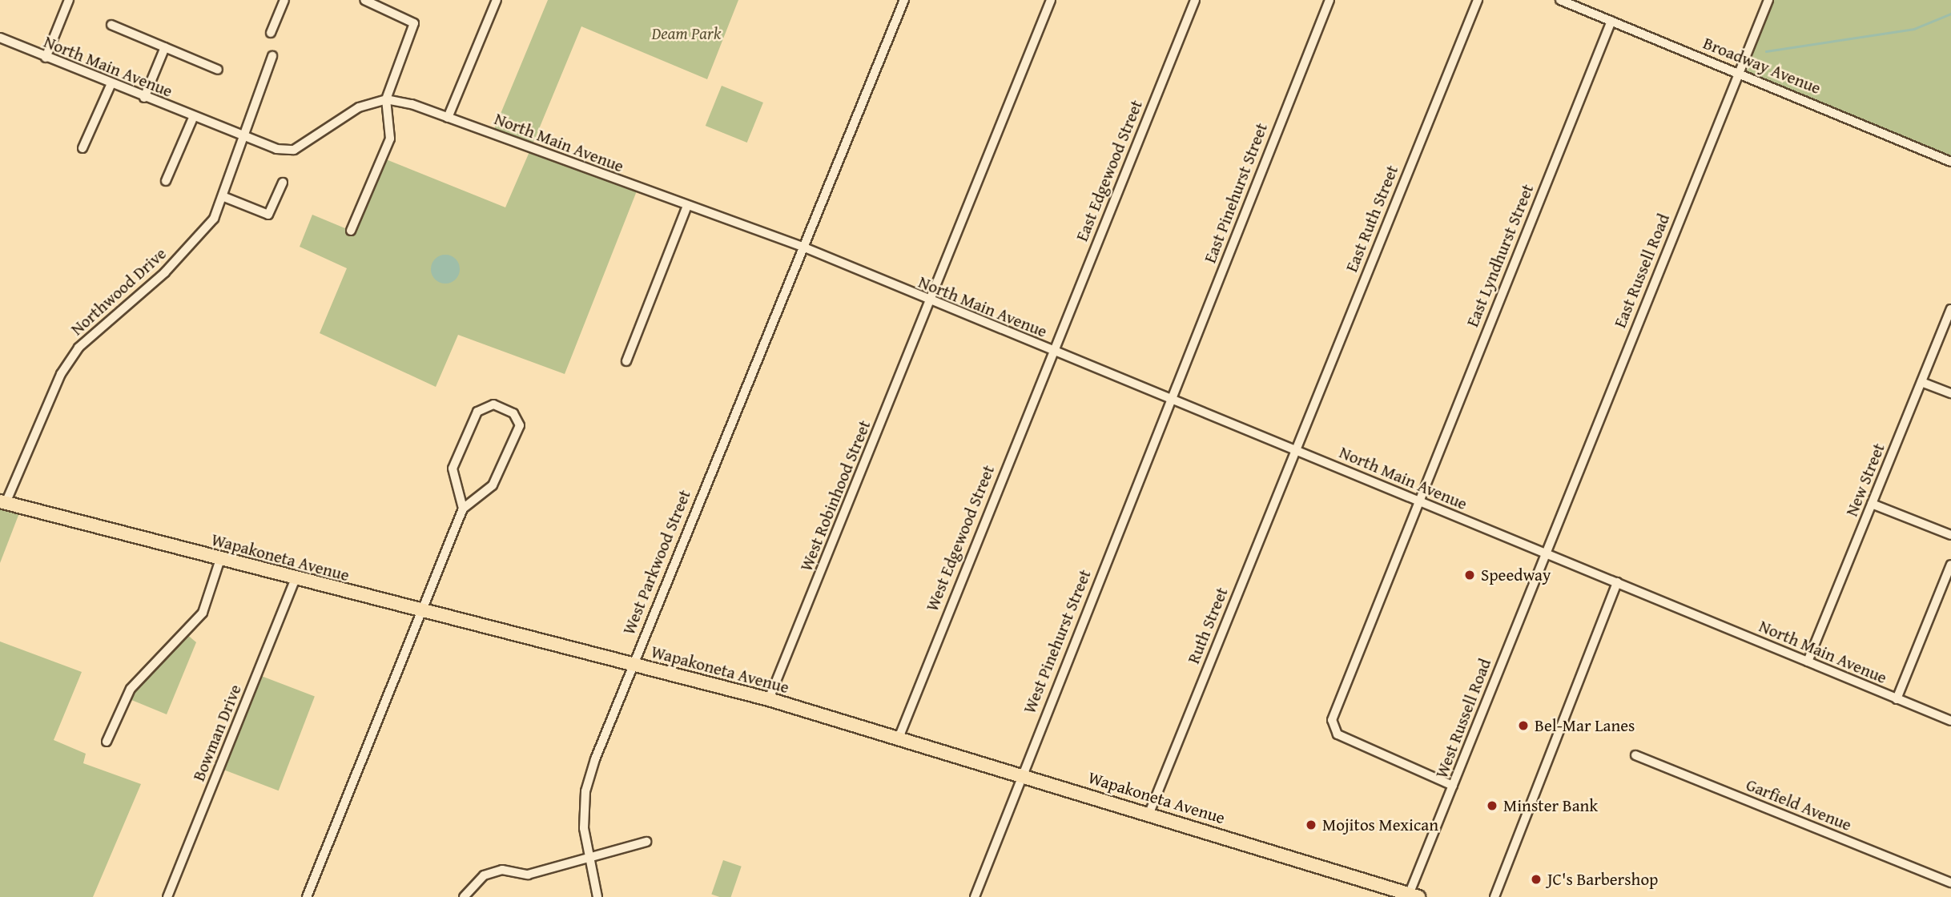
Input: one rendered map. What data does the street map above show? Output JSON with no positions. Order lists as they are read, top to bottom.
{
  "streets": {
    "main road": ["Wapakoneta Avenue"],
    "street": [
      "Broadway Avenue",
      "North Main Avenue",
      "East Edgewood Street",
      "East Pinehurst Street",
      "East Ruth Street",
      "East Lyndhurst Street",
      "East Russell Road",
      "Northwood Drive",
      "New Street",
      "West Robinhood Street",
      "West Edgewood Street",
      "West Parkwood Street",
      "Ruth Street",
      "West Pinehurst Street",
      "West Russell Road",
      "Bowman Drive",
      "Garfield Avenue"
    ]
  },
  "crossings": [
    ["Broadway Avenue", "East Lyndhurst Street"],
    ["Broadway Avenue", "East Russell Road"],
    ["North Main Avenue", "East Edgewood Street"],
    ["North Main Avenue", "East Pinehurst Street"],
    ["North Main Avenue", "East Ruth Street"],
    ["North Main Avenue", "East Lyndhurst Street"],
    ["North Main Avenue", "East Russell Road"],
    ["North Main Avenue", "Northwood Drive"],
    ["North Main Avenue", "New Street"],
    ["North Main Avenue", "West Robinhood Street"],
    ["North Main Avenue", "West Edgewood Street"],
    ["North Main Avenue", "West Parkwood Street"],
    ["North Main Avenue", "Ruth Street"],
    ["North Main Avenue", "West Pinehurst Street"],
    ["North Main Avenue", "West Russell Road"],
    ["East Edgewood Street", "West Edgewood Street"],
    ["East Pinehurst Street", "West Pinehurst Street"],
    ["East Ruth Street", "Ruth Street"],
    ["East Lyndhurst Street", "West Russell Road"],
    ["East Russell Road", "West Russell Road"],
    ["Northwood Drive", "Wapakoneta Avenue"],
    ["West Robinhood Street", "Wapakoneta Avenue"],
    ["West Edgewood Street", "Wapakoneta Avenue"],
    ["Wapakoneta Avenue", "West Parkwood Street"],
    ["Wapakoneta Avenue", "Ruth Street"],
    ["Wapakoneta Avenue", "West Pinehurst Street"],
    ["Wapakoneta Avenue", "West Russell Road"],
    ["Wapakoneta Avenue", "Bowman Drive"]
  ],
  "parks": ["Deam Park"],
  "places": [
    "Speedway",
    "Bel-Mar Lanes",
    "Minster Bank",
    "Mojitos Mexican",
    "JC's Barbershop"
  ]
}
